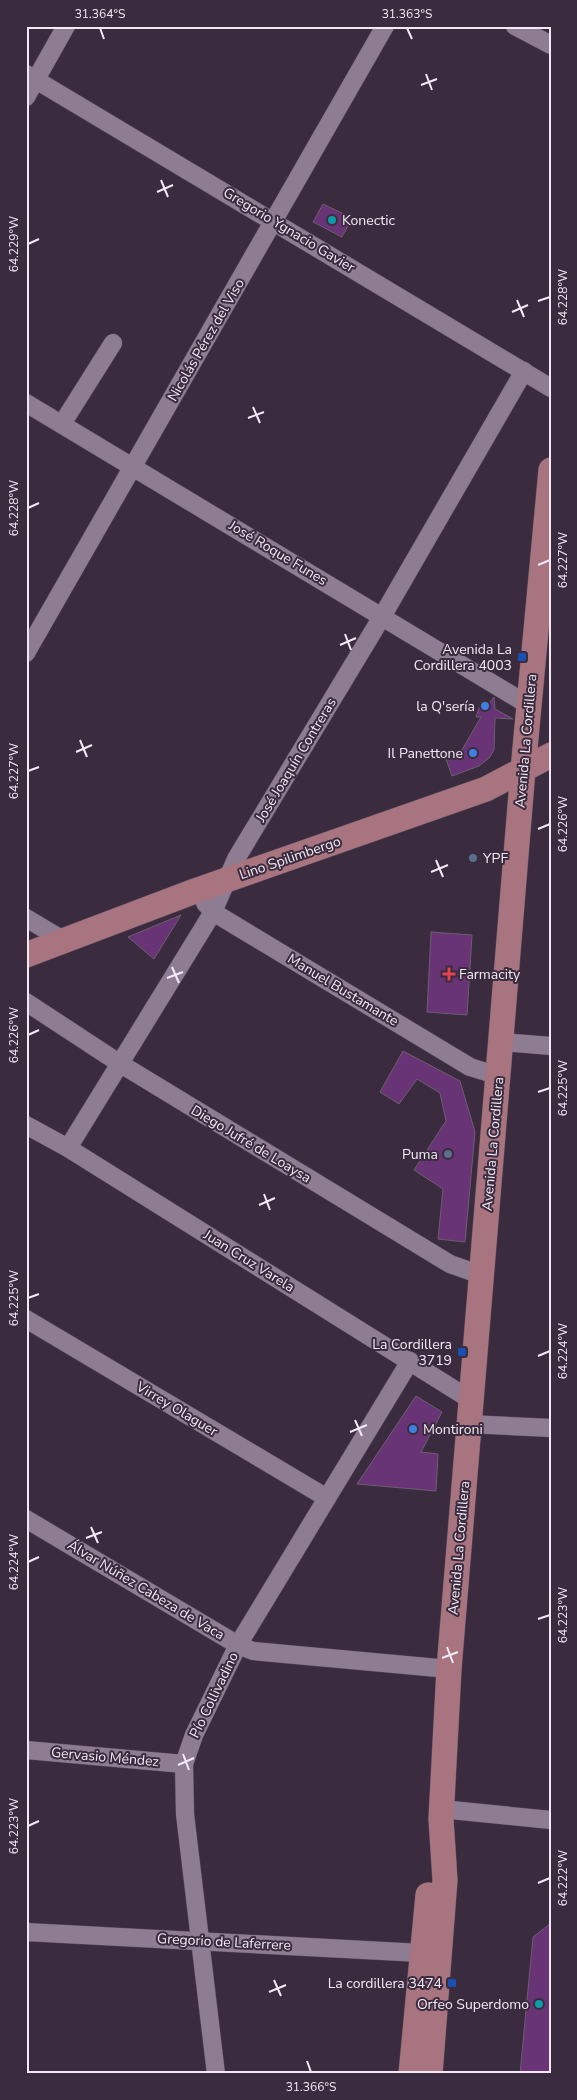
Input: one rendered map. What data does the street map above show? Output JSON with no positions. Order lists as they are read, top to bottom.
{
  "streets": {
    "main road": ["Avenida La Cordillera", "Lino Spilimbergo"],
    "street": [
      "Gregorio Ygnacio Gavier",
      "Nicolás Pérez del Viso",
      "José Roque Funes",
      "José Joaquín Contreras",
      "Manuel Bustamante",
      "Diego Jufré de Loaysa",
      "Juan Cruz Varela",
      "Virrey Olaguer",
      "Álvar Núñez Cabeza de Vaca",
      "Pío Collivadino",
      "Gervasio Méndez",
      "Gregorio de Laferrere"
    ]
  },
  "crossings": [
    ["Gregorio Ygnacio Gavier", "Nicolás Pérez del Viso"],
    ["Gregorio Ygnacio Gavier", "José Joaquín Contreras"],
    ["Nicolás Pérez del Viso", "José Roque Funes"],
    ["José Roque Funes", "Avenida La Cordillera"],
    ["José Roque Funes", "José Joaquín Contreras"],
    ["Avenida La Cordillera", "Lino Spilimbergo"],
    ["Avenida La Cordillera", "Manuel Bustamante"],
    ["Avenida La Cordillera", "Diego Jufré de Loaysa"],
    ["Avenida La Cordillera", "Juan Cruz Varela"],
    ["Avenida La Cordillera", "Álvar Núñez Cabeza de Vaca"],
    ["Avenida La Cordillera", "Gregorio de Laferrere"],
    ["José Joaquín Contreras", "Lino Spilimbergo"],
    ["José Joaquín Contreras", "Manuel Bustamante"],
    ["José Joaquín Contreras", "Diego Jufré de Loaysa"],
    ["José Joaquín Contreras", "Juan Cruz Varela"],
    ["Lino Spilimbergo", "Manuel Bustamante"],
    ["Juan Cruz Varela", "Pío Collivadino"],
    ["Virrey Olaguer", "Pío Collivadino"],
    ["Álvar Núñez Cabeza de Vaca", "Pío Collivadino"],
    ["Pío Collivadino", "Gervasio Méndez"],
    ["Pío Collivadino", "Gregorio de Laferrere"]
  ],
  "places": {
    "other": [
      "Konectic",
      "la Q'sería",
      "Il Panettone",
      "YPF",
      "Puma",
      "Montironi",
      "Orfeo Superdomo"
    ],
    "transit": ["Avenida La Cordillera 4003", "La Cordillera 3719", "La cordillera 3474"],
    "health": ["Farmacity"]
  },
  "coordinates": [
    "31.364°S",
    "31.363°S",
    "64.229°W",
    "64.228°W",
    "64.227°W",
    "64.226°W",
    "64.225°W",
    "64.224°W",
    "64.223°W",
    "64.222°W",
    "31.366°S"
  ]
}
